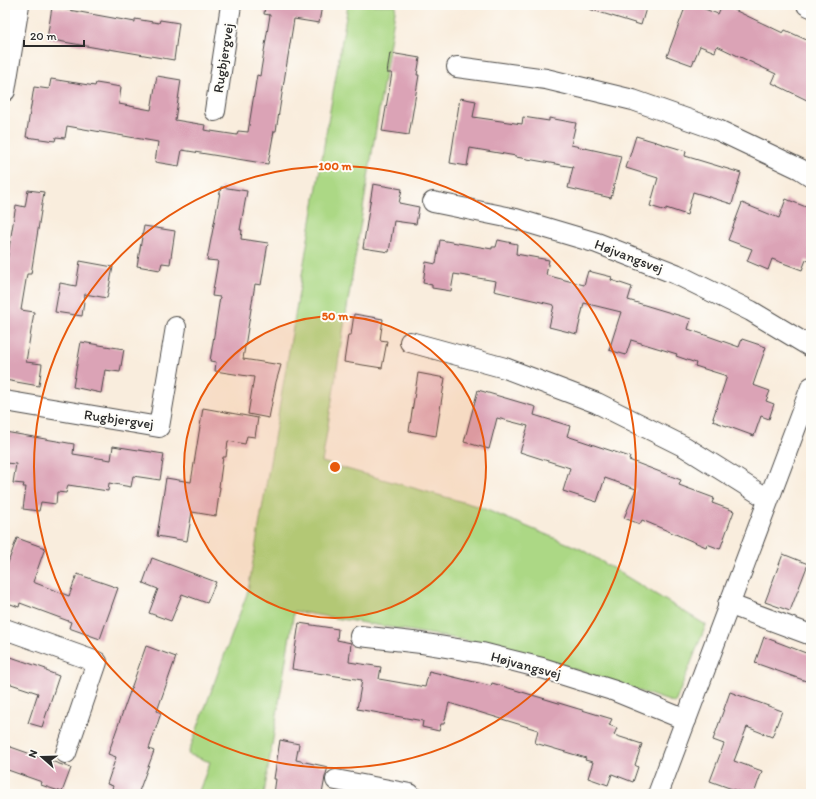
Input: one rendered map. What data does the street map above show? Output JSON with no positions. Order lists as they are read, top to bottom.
{
  "streets": {
    "street": ["Rugbjergvej", "Højvangsvej"]
  },
  "scale_bar": "20 m",
  "north": "left",
  "rings": ["100 m", "50 m"]
}
